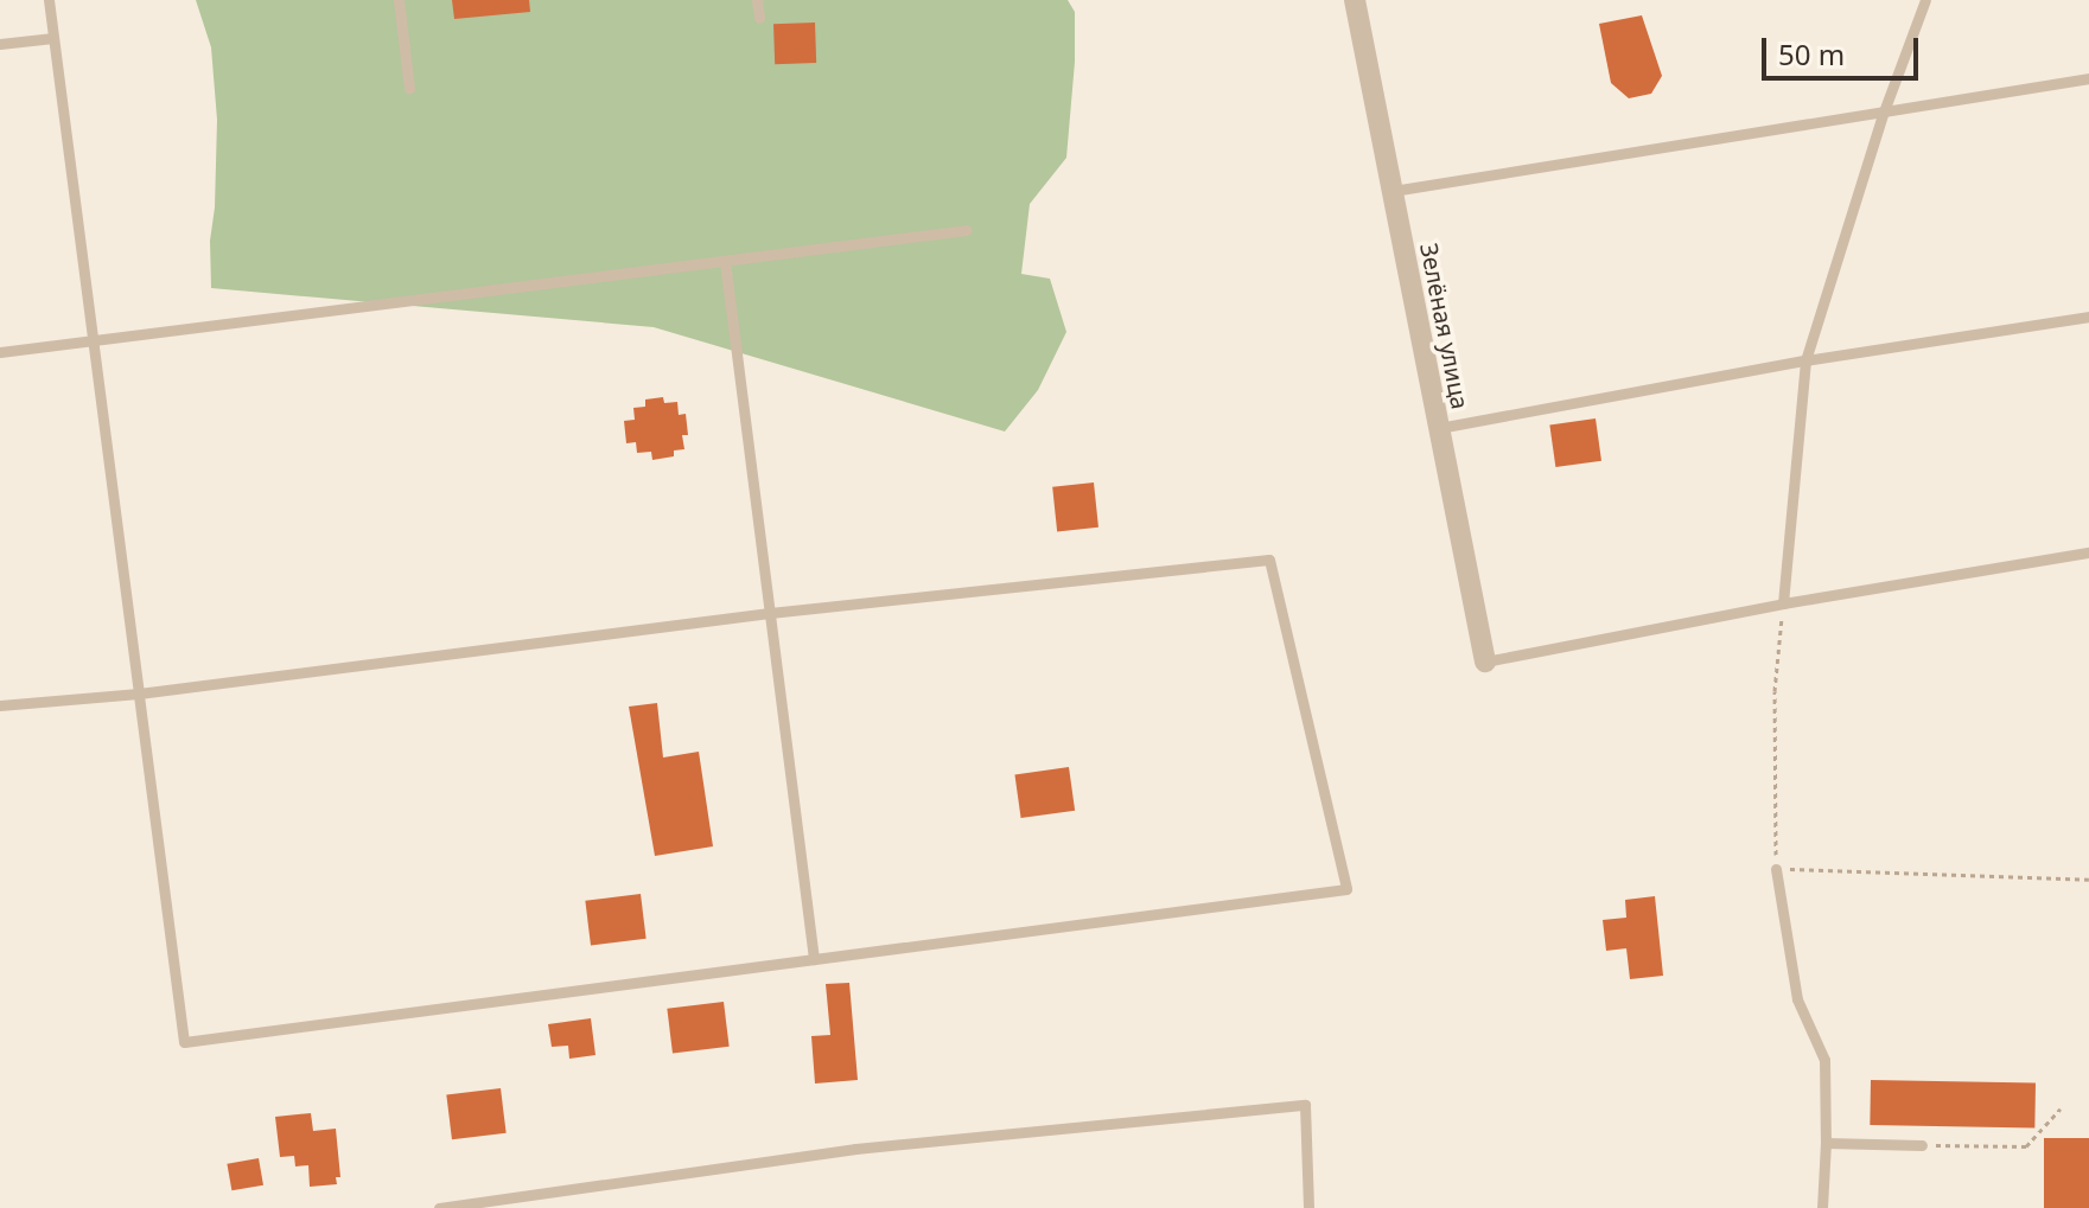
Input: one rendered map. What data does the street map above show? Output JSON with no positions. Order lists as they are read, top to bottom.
{
  "streets": {
    "street": ["Зелёная улица"]
  },
  "scale_bar": "50 m"
}
